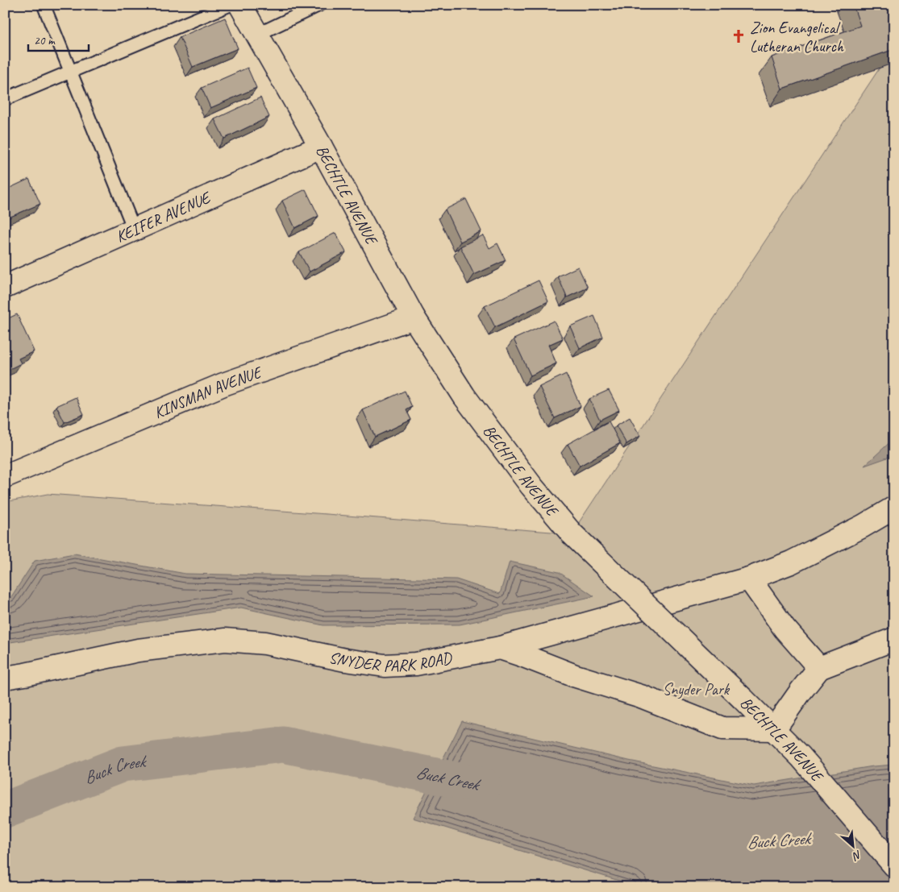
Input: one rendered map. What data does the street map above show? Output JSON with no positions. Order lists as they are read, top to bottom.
{
  "streets": {
    "street": [
      "BECHTLE AVENUE",
      "KEIFER AVENUE",
      "KINSMAN AVENUE",
      "SNYDER PARK ROAD"
    ]
  },
  "crossings": [
    ["BECHTLE AVENUE", "KEIFER AVENUE"],
    ["BECHTLE AVENUE", "KINSMAN AVENUE"]
  ],
  "water": ["Buck Creek"],
  "parks": ["Snyder Park"],
  "places": {
    "church": ["Zion Evangelical Lutheran Church"]
  },
  "scale_bar": "20 m",
  "north": "bottom right"
}
